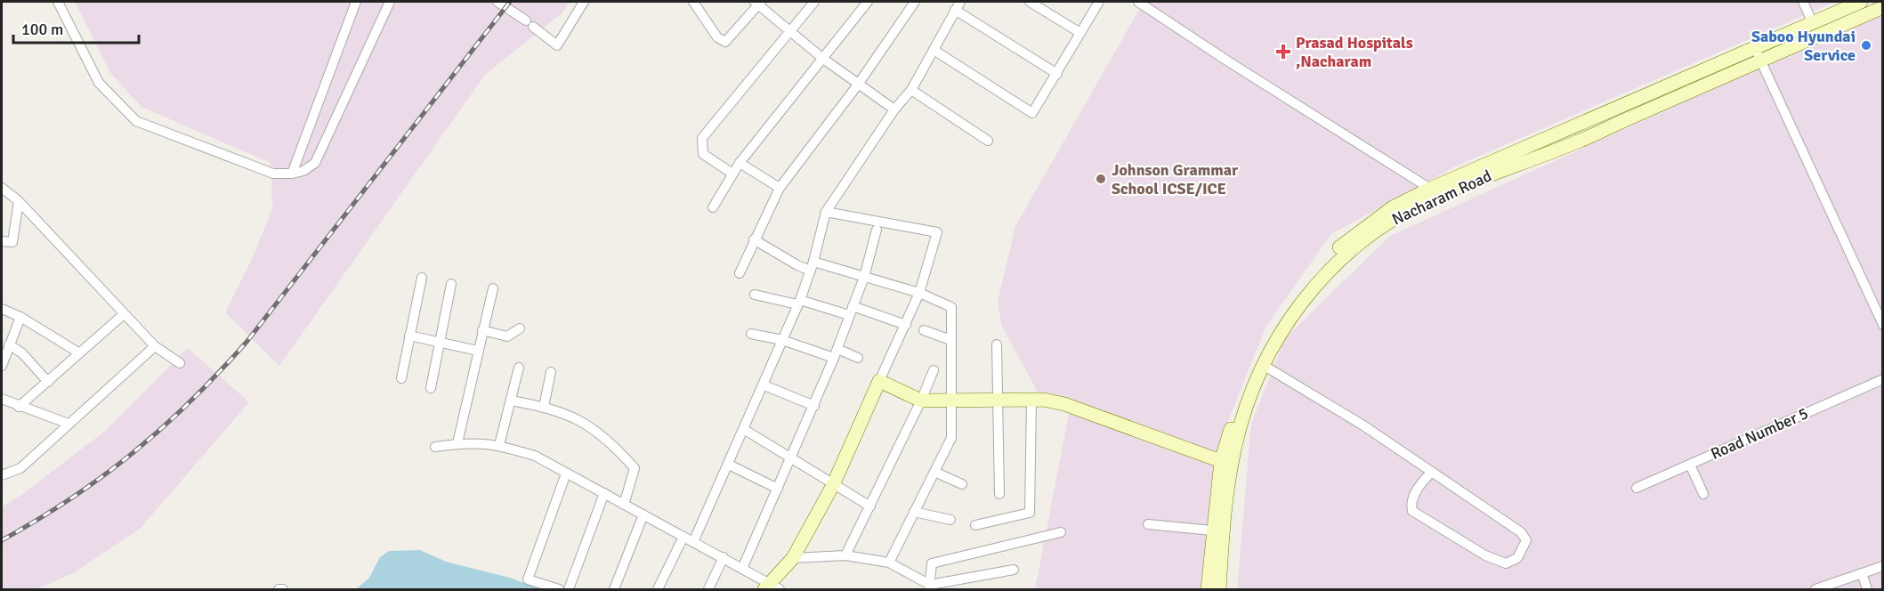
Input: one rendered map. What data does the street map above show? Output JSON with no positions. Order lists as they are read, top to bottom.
{
  "streets": {
    "main road": ["Nacharam Road"],
    "street": ["Road Number 5"]
  },
  "places": {
    "other": ["Saboo Hyundai Service", "Johnson Grammar School ICSE/ICE"],
    "health": ["Prasad Hospitals ,Nacharam"]
  },
  "scale_bar": "100 m"
}
